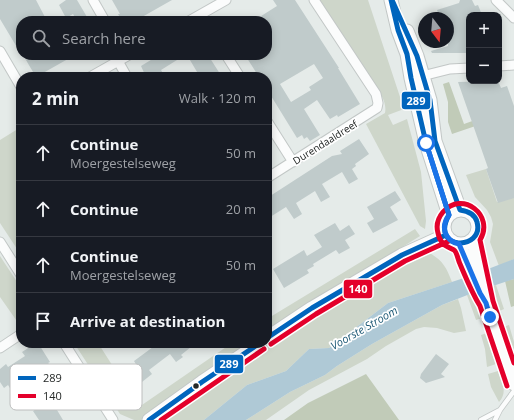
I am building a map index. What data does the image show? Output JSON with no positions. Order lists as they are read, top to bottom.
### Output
{
  "streets": {
    "street": ["Durendaaldreef"]
  },
  "water": ["Voorste Stroom"],
  "lines": ["transit line 289", "transit line 140"],
  "legend": ["289", "140"],
  "north": "bottom",
  "page": {
    "map_buttons": ["+", "−"],
    "search": "Search here",
    "heading": ["2 min", "Walk · 120 m"],
    "list": [
      ["Continue", "Moergestelseweg", "50 m"],
      ["Continue", "20 m"],
      ["Continue", "Moergestelseweg", "50 m"],
      "Arrive at destination"
    ]
  }
}
